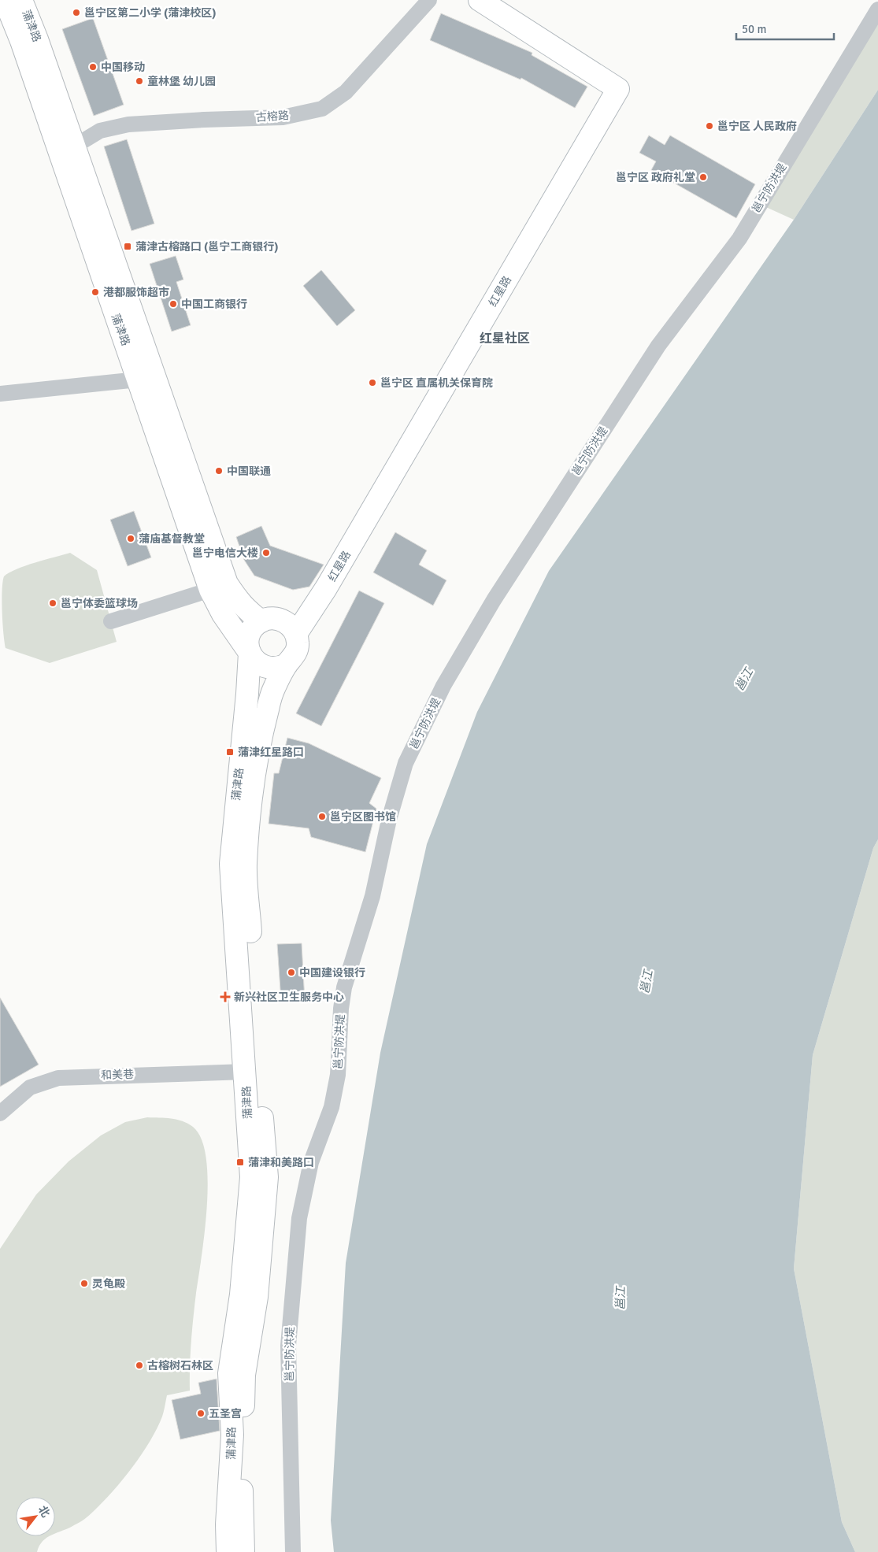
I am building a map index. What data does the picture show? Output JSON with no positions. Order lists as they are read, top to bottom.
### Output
{
  "streets": {
    "main road": ["蒲津路", "红星路"],
    "street": ["古榕路", "邕宁防洪堤", "和美巷"]
  },
  "crossings": [
    ["蒲津路", "古榕路"],
    ["蒲津路", "红星路"],
    ["蒲津路", "和美巷"]
  ],
  "districts": ["红星社区"],
  "water": ["邕江"],
  "places": {
    "other": [
      "邕宁区第二小学 (蒲津校区)",
      "中国移动",
      "童林堡 幼儿园",
      "邕宁区 人民政府",
      "邕宁区 政府礼堂",
      "港都服饰超市",
      "中国工商银行",
      "邕宁区 直属机关保育院",
      "中国联通",
      "蒲庙基督教堂",
      "邕宁电信大楼",
      "邕宁体委篮球场",
      "邕宁区图书馆",
      "中国建设银行",
      "灵龟殿",
      "古榕树石林区",
      "五圣宫"
    ],
    "transit": ["蒲津古榕路口 (邕宁工商银行)", "蒲津红星路口", "蒲津和美路口"],
    "health": ["新兴社区卫生服务中心"]
  },
  "scale_bar": "50 m",
  "north": "top right"
}
